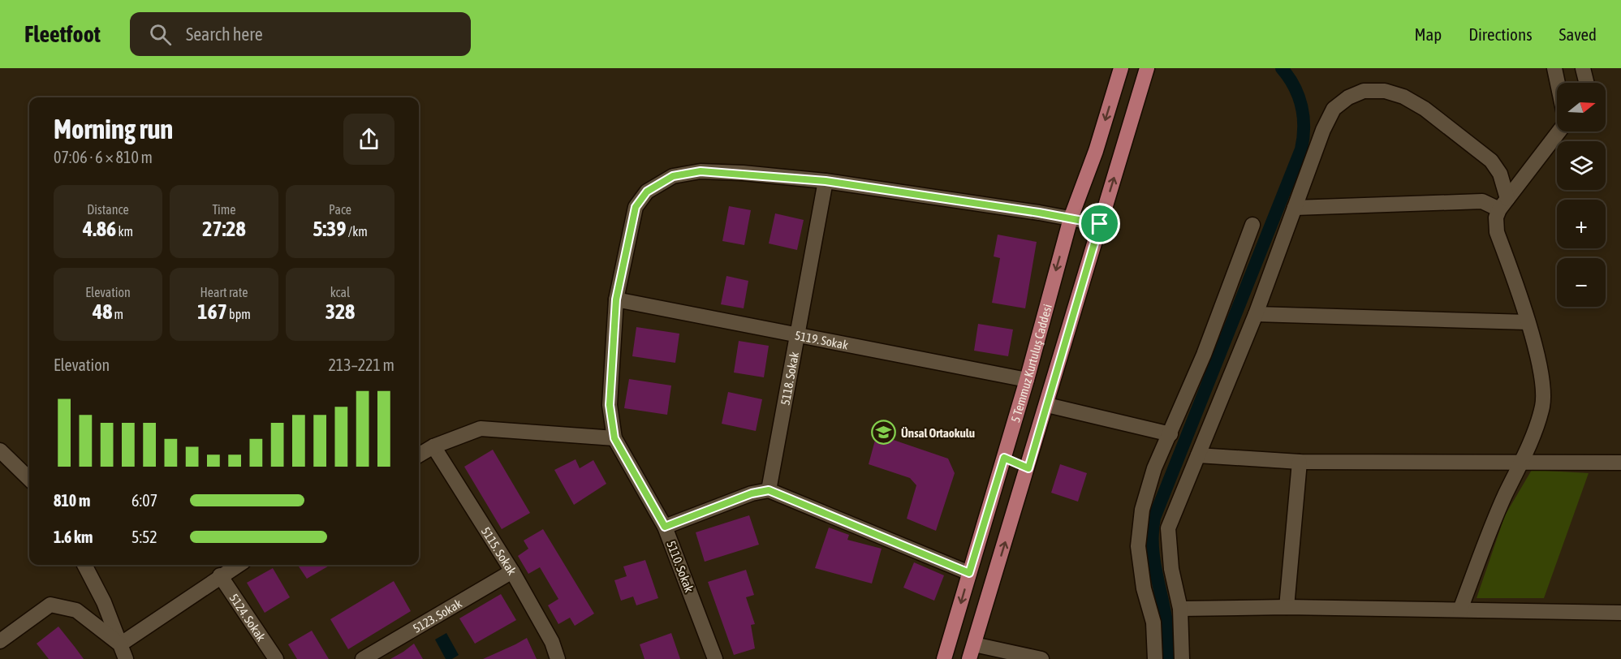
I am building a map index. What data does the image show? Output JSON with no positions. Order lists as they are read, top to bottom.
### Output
{
  "streets": {
    "main road": ["5 Temmuz Kurtuluş Caddesi"],
    "street": [
      "5119. Sokak",
      "5118. Sokak",
      "5115. Sokak",
      "5110. Sokak",
      "5123. Sokak",
      "5124. Sokak"
    ]
  },
  "crossings": [
    ["5119. Sokak", "5 Temmuz Kurtuluş Caddesi"],
    ["5119. Sokak", "5118. Sokak"],
    ["5119. Sokak", "5110. Sokak"],
    ["5 Temmuz Kurtuluş Caddesi", "5110. Sokak"],
    ["5118. Sokak", "5110. Sokak"],
    ["5115. Sokak", "5123. Sokak"]
  ],
  "places": {
    "school or university": ["Ünsal Ortaokulu"]
  },
  "north": "right",
  "page": {
    "header": "Fleetfoot",
    "search": "Search here",
    "nav": ["Map", "Directions", "Saved"],
    "map_buttons": ["+", "−"],
    "heading": ["Morning run", "07:06 · 6 × 810 m"],
    "stats": [
      ["Distance", "4.86 km"],
      ["Time", "27:28"],
      ["Pace", "5:39 /km"],
      ["Elevation", "48 m"],
      ["Heart rate", "167 bpm"],
      ["kcal", "328"]
    ],
    "chart": ["Elevation", "213–221 m"],
    "list": [
      {
        "name": "810 m",
        "note": "6:07"
      },
      {
        "name": "1.6 km",
        "note": "5:52"
      }
    ]
  }
}
